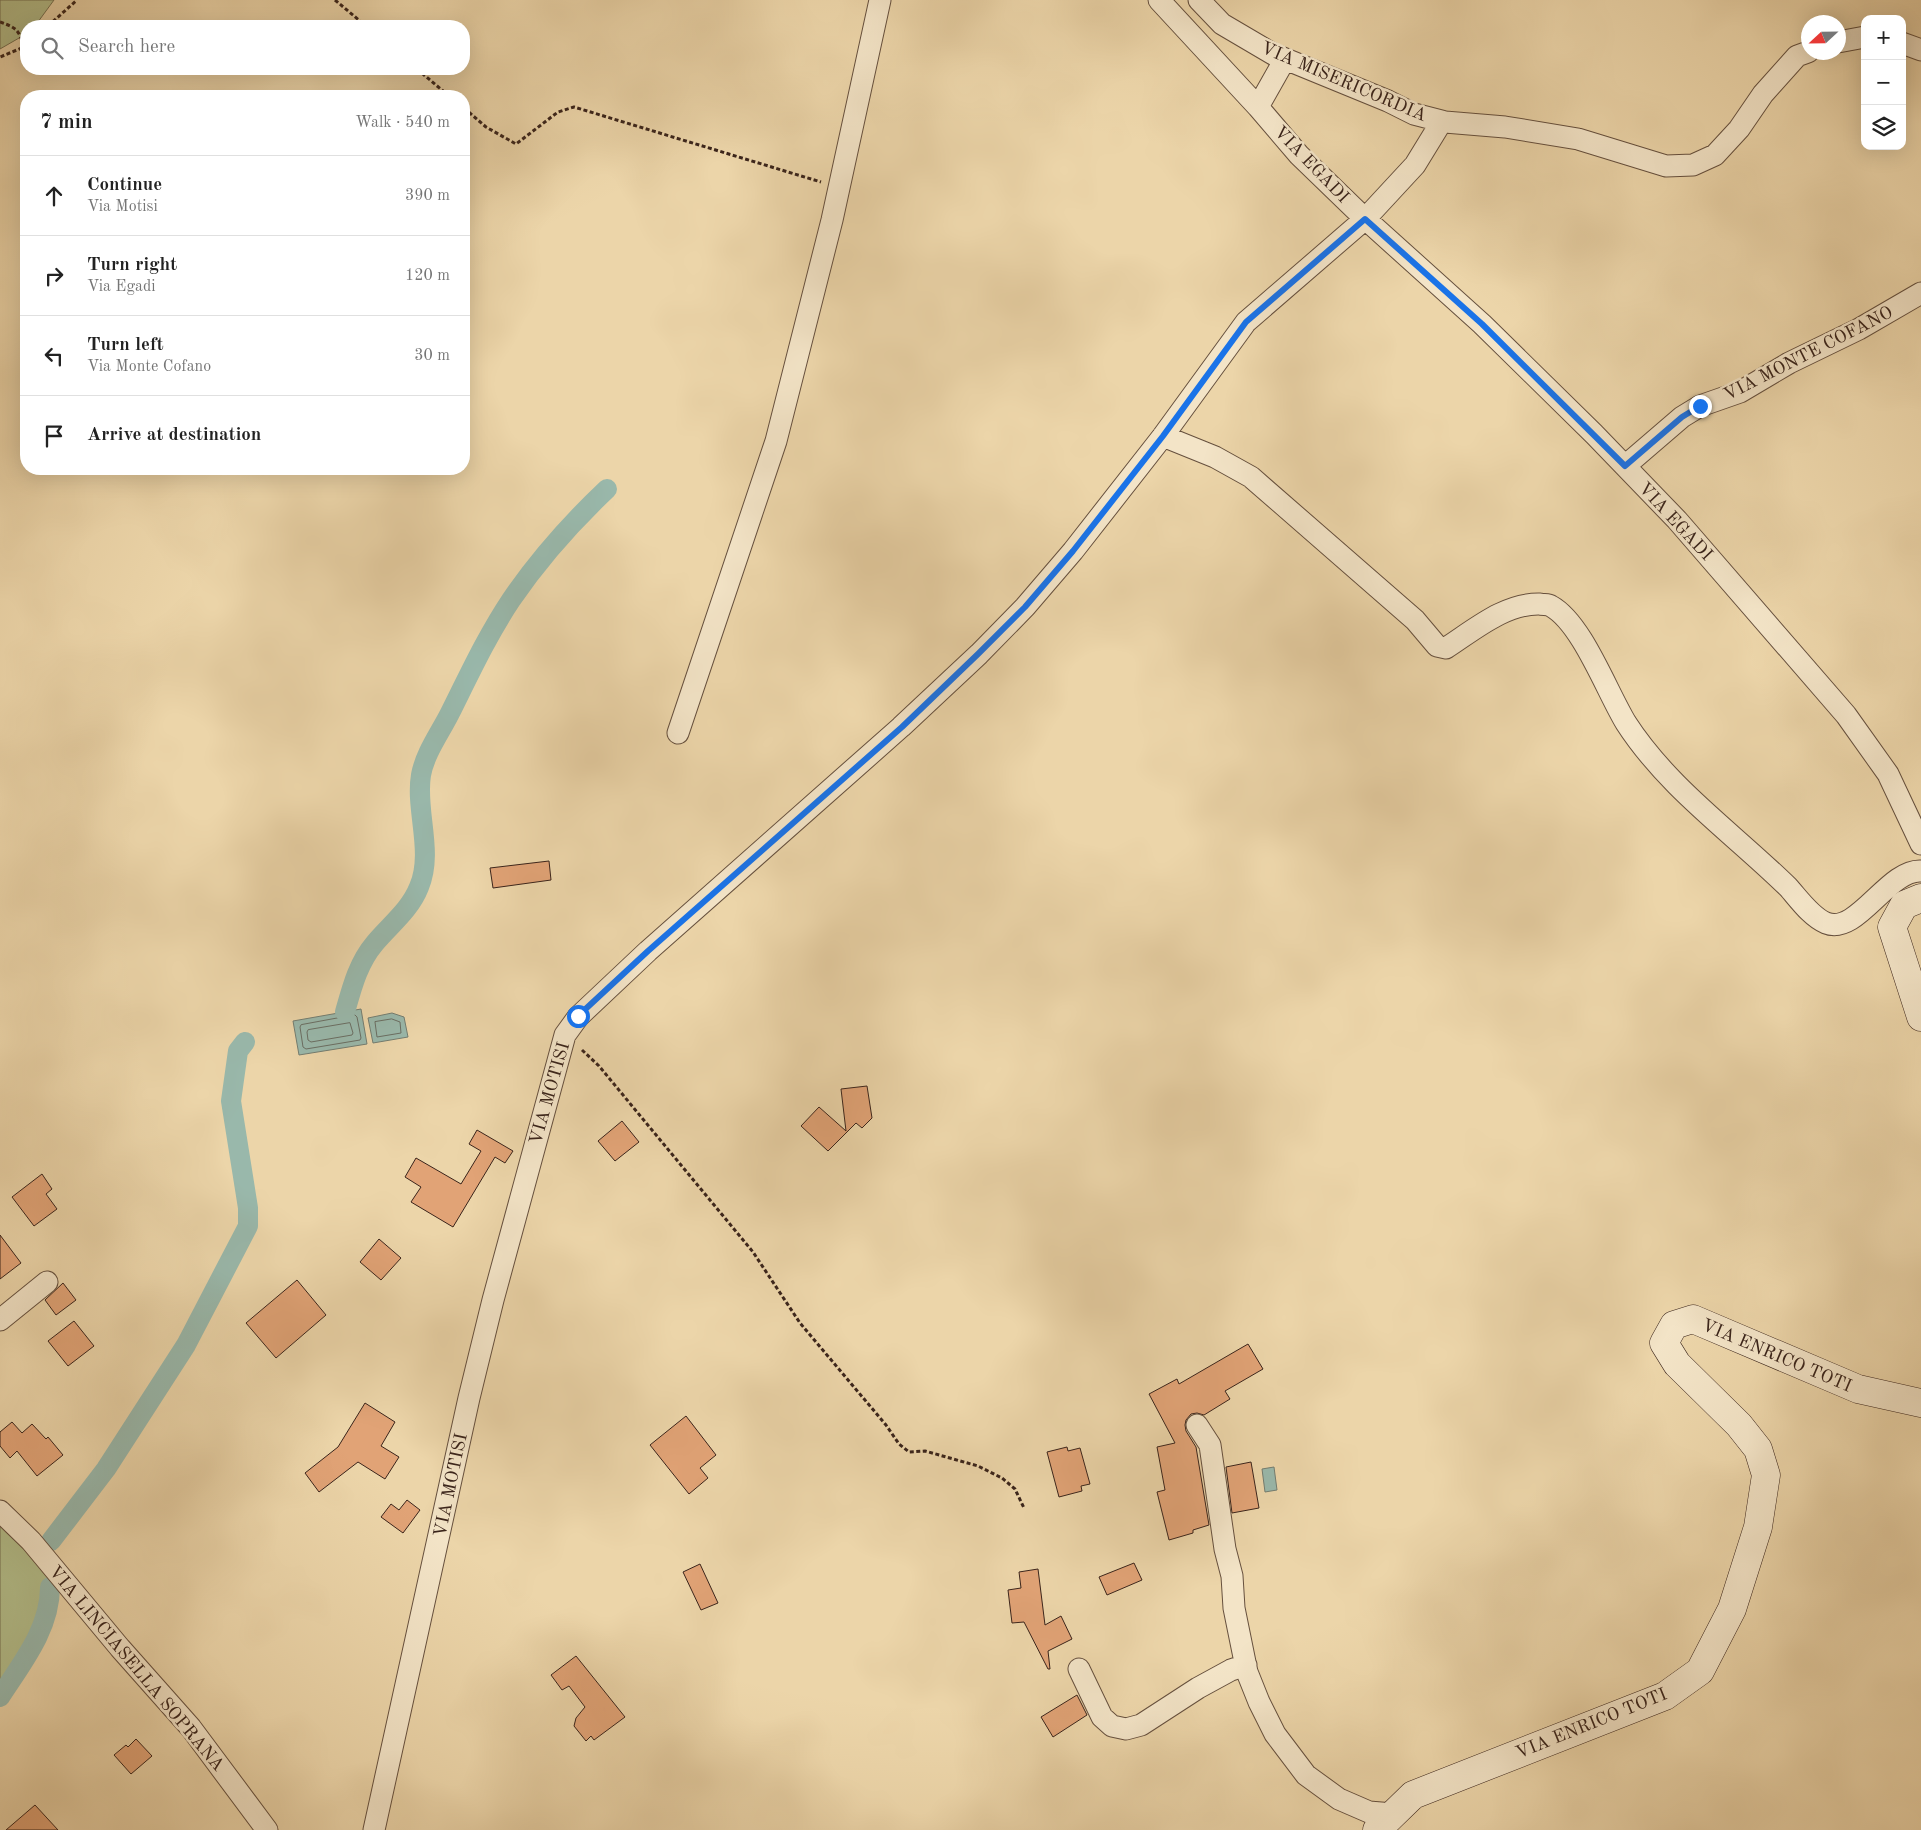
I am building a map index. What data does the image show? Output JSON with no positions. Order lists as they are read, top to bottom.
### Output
{
  "streets": {
    "main road": ["VIA ENRICO TOTI"],
    "street": [
      "VIA MISERICORDIA",
      "VIA EGADI",
      "VIA MONTE COFANO",
      "VIA MOTISI",
      "VIA LINCIASELLA SOPRANA"
    ]
  },
  "crossings": [
    ["VIA MISERICORDIA", "VIA MOTISI"],
    ["VIA EGADI", "VIA MONTE COFANO"],
    ["VIA EGADI", "VIA MOTISI"]
  ],
  "north": "left",
  "page": {
    "map_buttons": ["+", "−"],
    "search": "Search here",
    "heading": ["7 min", "Walk · 540 m"],
    "list": [
      ["Continue", "Via Motisi", "390 m"],
      ["Turn right", "Via Egadi", "120 m"],
      ["Turn left", "Via Monte Cofano", "30 m"],
      "Arrive at destination"
    ]
  }
}
